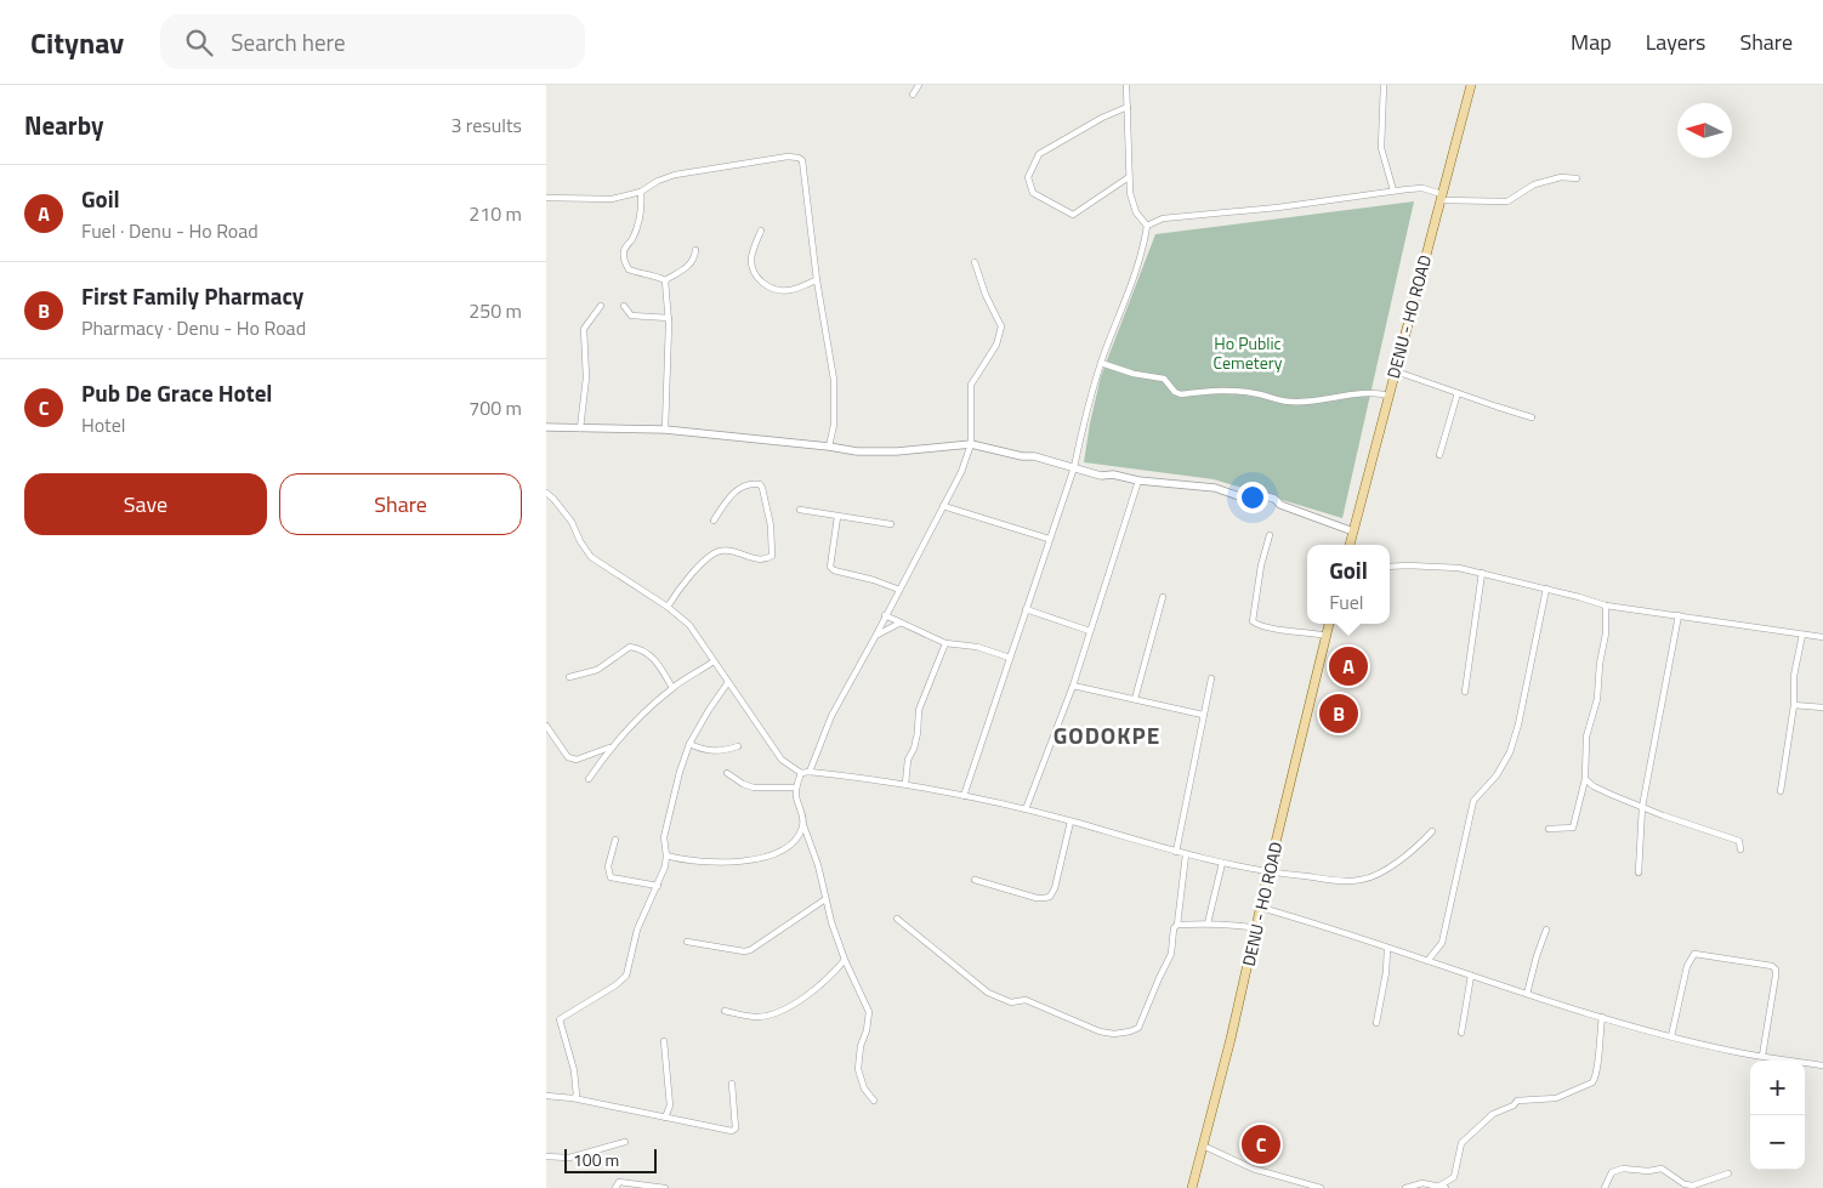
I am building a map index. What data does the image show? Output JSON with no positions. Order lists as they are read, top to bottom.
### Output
{
  "streets": {
    "main road": ["DENU - HO ROAD"]
  },
  "districts": ["GODOKPE"],
  "parks": ["Ho Public Cemetery"],
  "scale_bar": "100 m",
  "north": "left",
  "page": {
    "header": "Citynav",
    "search": "Search here",
    "nav": ["Map", "Layers", "Share"],
    "heading": ["Nearby", "3 results"],
    "list": [
      {
        "mark": "A",
        "name": "Goil",
        "note": "Fuel · Denu - Ho Road",
        "value": "210 m"
      },
      {
        "mark": "B",
        "name": "First Family Pharmacy",
        "note": "Pharmacy · Denu - Ho Road",
        "value": "250 m"
      },
      {
        "mark": "C",
        "name": "Pub De Grace Hotel",
        "note": "Hotel",
        "value": "700 m"
      }
    ],
    "buttons": ["Save", "Share"],
    "popup": ["Goil", "Fuel"],
    "pins": ["A", "B", "C"],
    "map_buttons": ["+", "−"],
    "scale": "100 m"
  }
}
